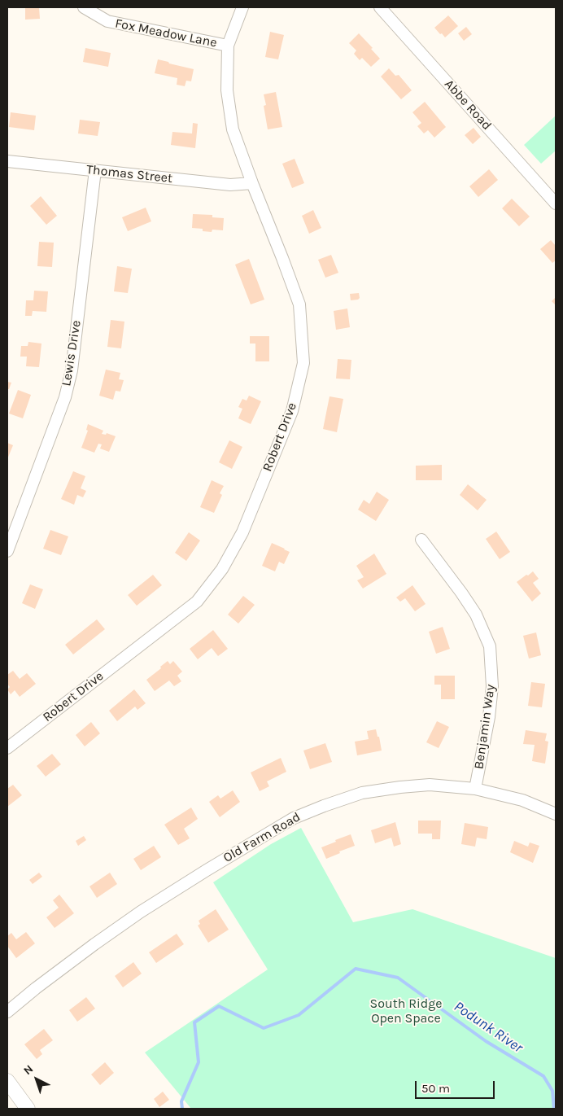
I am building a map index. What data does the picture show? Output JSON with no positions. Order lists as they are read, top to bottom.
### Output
{
  "streets": {
    "street": [
      "Fox Meadow Lane",
      "Abbe Road",
      "Thomas Street",
      "Lewis Drive",
      "Robert Drive",
      "Benjamin Way",
      "Old Farm Road"
    ]
  },
  "crossings": [
    ["Fox Meadow Lane", "Robert Drive"],
    ["Thomas Street", "Lewis Drive"],
    ["Thomas Street", "Robert Drive"],
    ["Benjamin Way", "Old Farm Road"]
  ],
  "water": ["Podunk River"],
  "parks": ["South Ridge Open Space"],
  "scale_bar": "50 m",
  "north": "top left"
}
